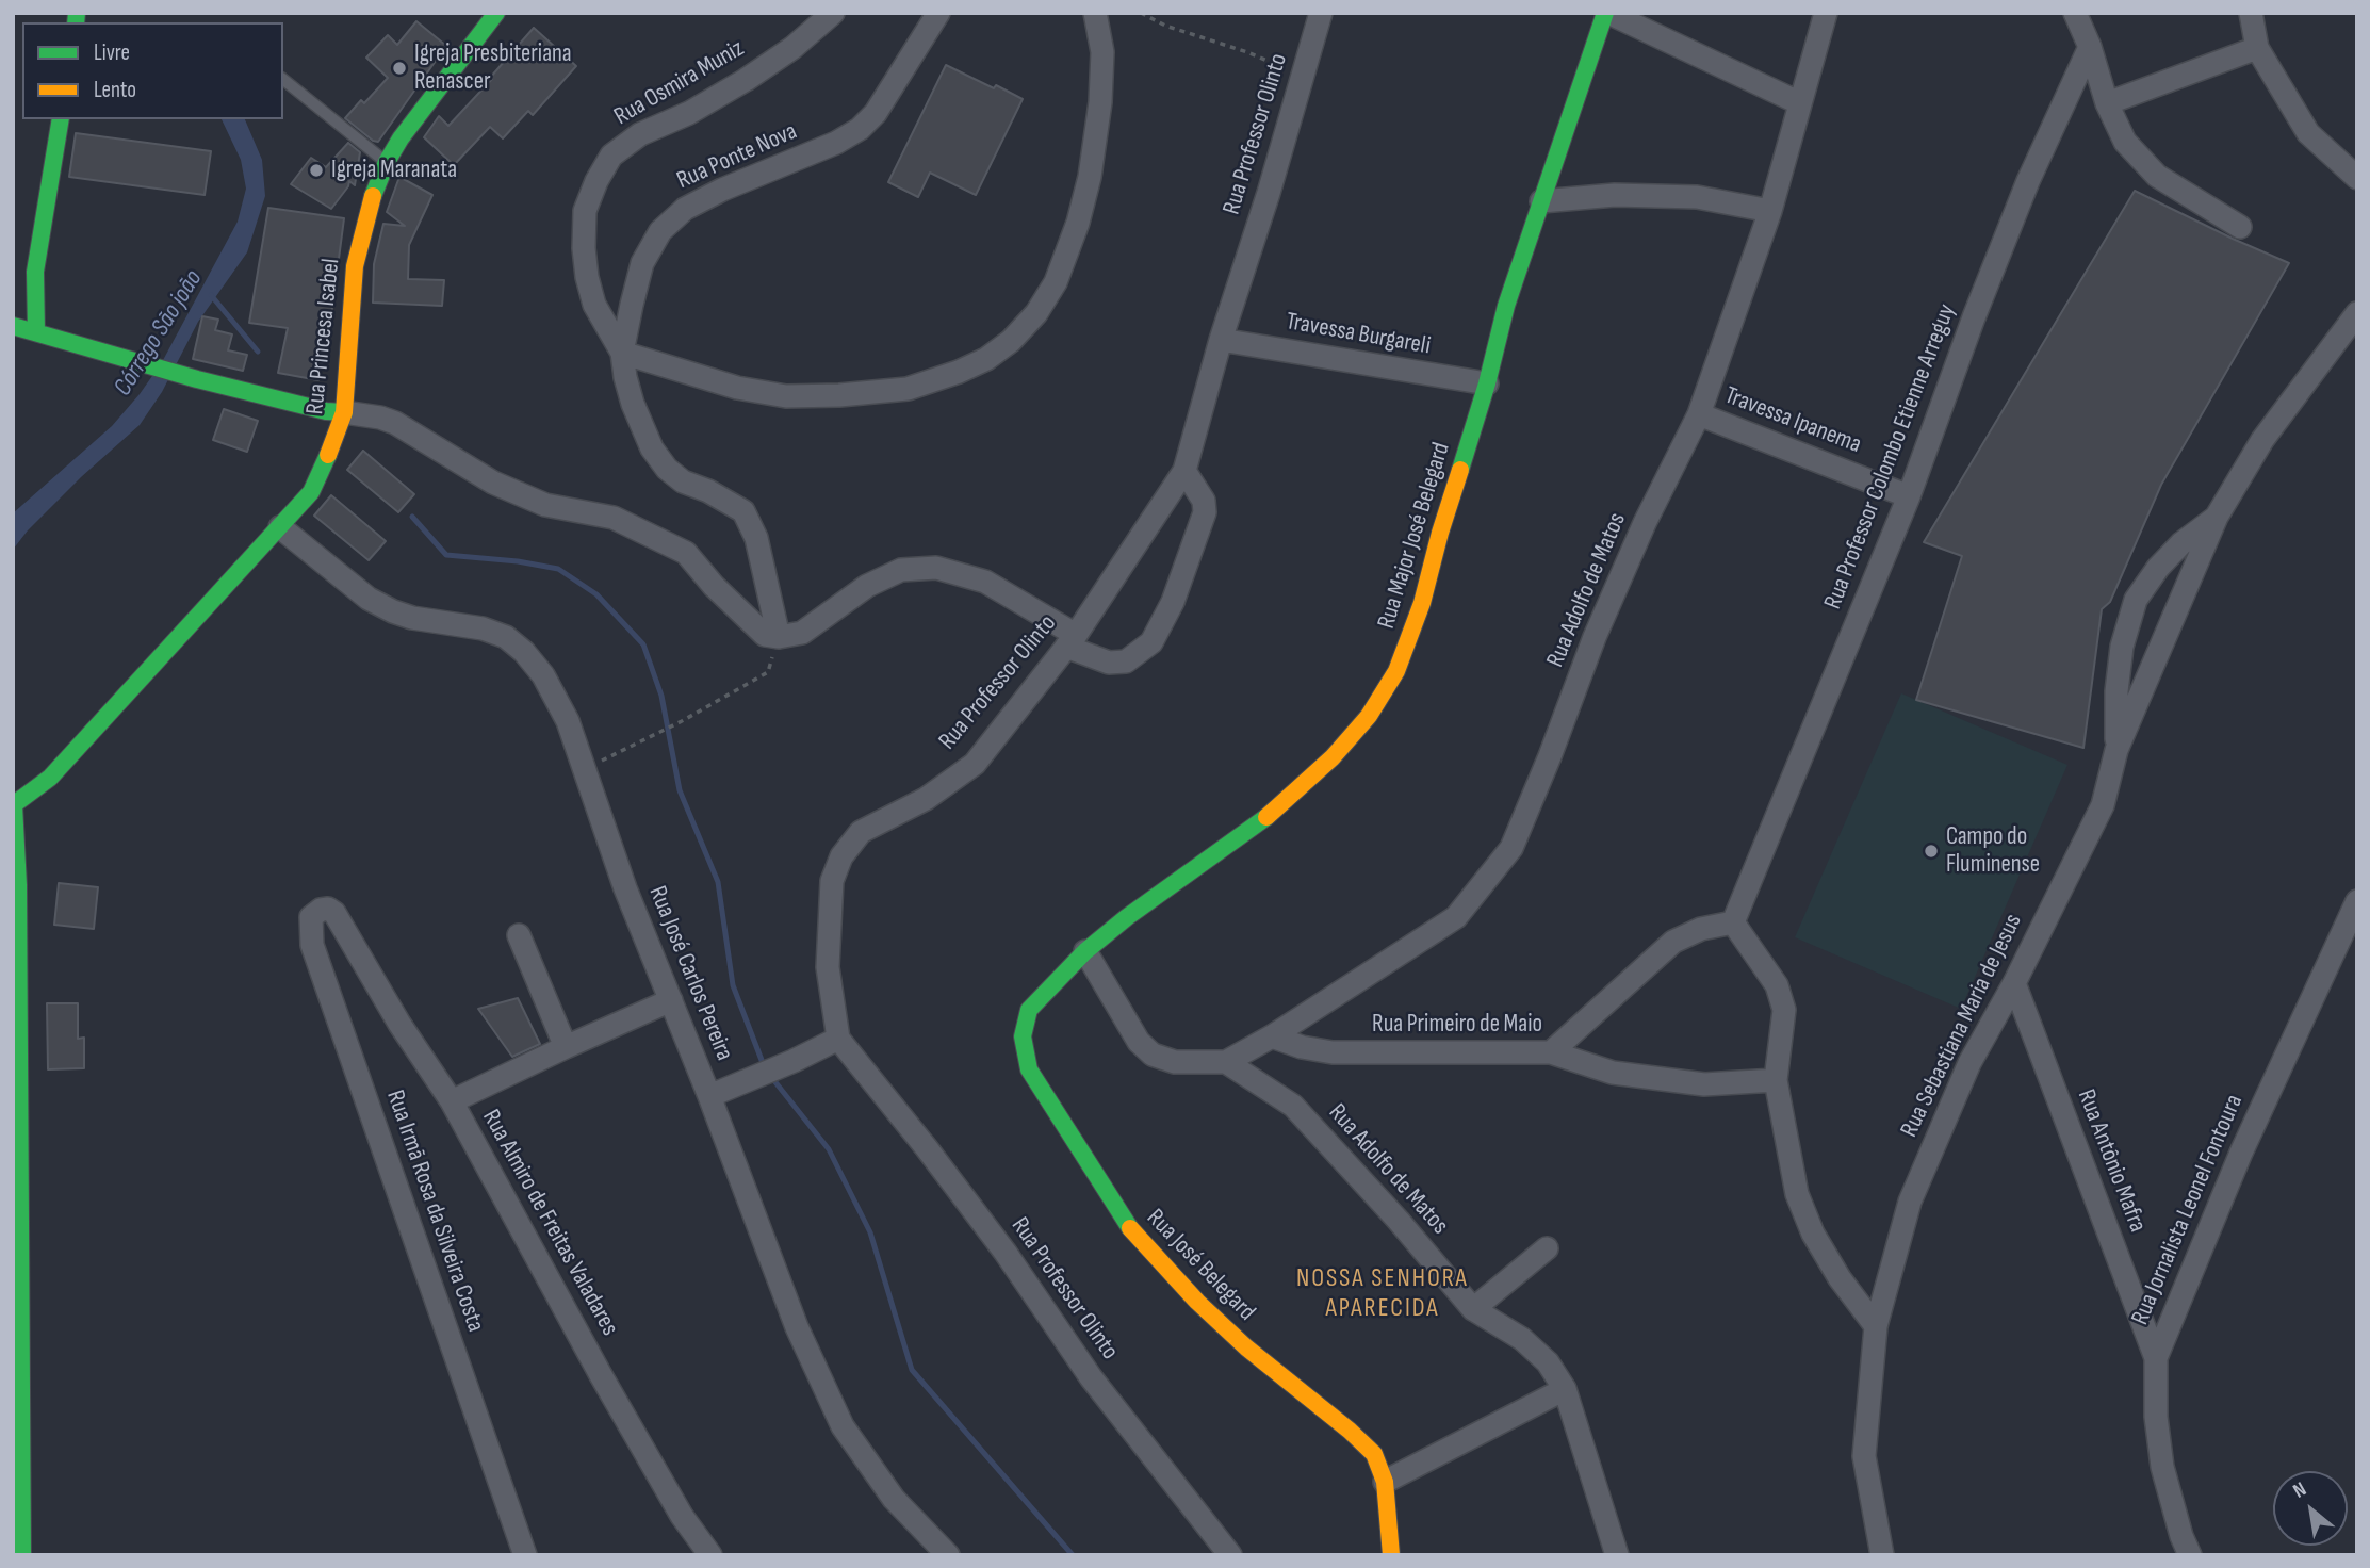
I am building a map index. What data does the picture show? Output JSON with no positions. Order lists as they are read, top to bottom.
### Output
{
  "streets": {
    "street": [
      "Rua Osmira Muniz",
      "Rua Professor Olinto",
      "Rua Ponte Nova",
      "Travessa Burgareli",
      "Rua Princesa Isabel",
      "Travessa Ipanema",
      "Rua Professor Colombo Etienne Arreguy",
      "Rua Major José Belegard",
      "Rua Adolfo de Matos",
      "Rua José Carlos Pereira",
      "Rua Primeiro de Maio",
      "Rua Sebastiana Maria de Jesus",
      "Rua Antônio Mafra",
      "Rua Jornalista Leonel Fontoura",
      "Rua Irmã Rosa da Silveira Costa",
      "Rua Almiro de Freitas Valadares",
      "Rua José Belegard"
    ]
  },
  "crossings": [
    ["Rua Osmira Muniz", "Rua Ponte Nova"],
    ["Rua Professor Olinto", "Travessa Burgareli"],
    ["Travessa Burgareli", "Rua Major José Belegard"],
    ["Rua Princesa Isabel", "Rua José Carlos Pereira"],
    ["Travessa Ipanema", "Rua Professor Colombo Etienne Arreguy"],
    ["Travessa Ipanema", "Rua Adolfo de Matos"],
    ["Rua Major José Belegard", "Rua Adolfo de Matos"],
    ["Rua Major José Belegard", "Rua José Belegard"],
    ["Rua Adolfo de Matos", "Rua Primeiro de Maio"],
    ["Rua Adolfo de Matos", "Rua José Belegard"],
    ["Rua Sebastiana Maria de Jesus", "Rua Antônio Mafra"],
    ["Rua Antônio Mafra", "Rua Jornalista Leonel Fontoura"],
    ["Rua Irmã Rosa da Silveira Costa", "Rua Almiro de Freitas Valadares"]
  ],
  "districts": ["NOSSA SENHORA APARECIDA"],
  "water": ["Córrego São joão"],
  "places": ["Igreja Presbiteriana Renascer", "Igreja Maranata", "Campo do Fluminense"],
  "legend": ["Livre", "Lento"],
  "north": "top left"
}
